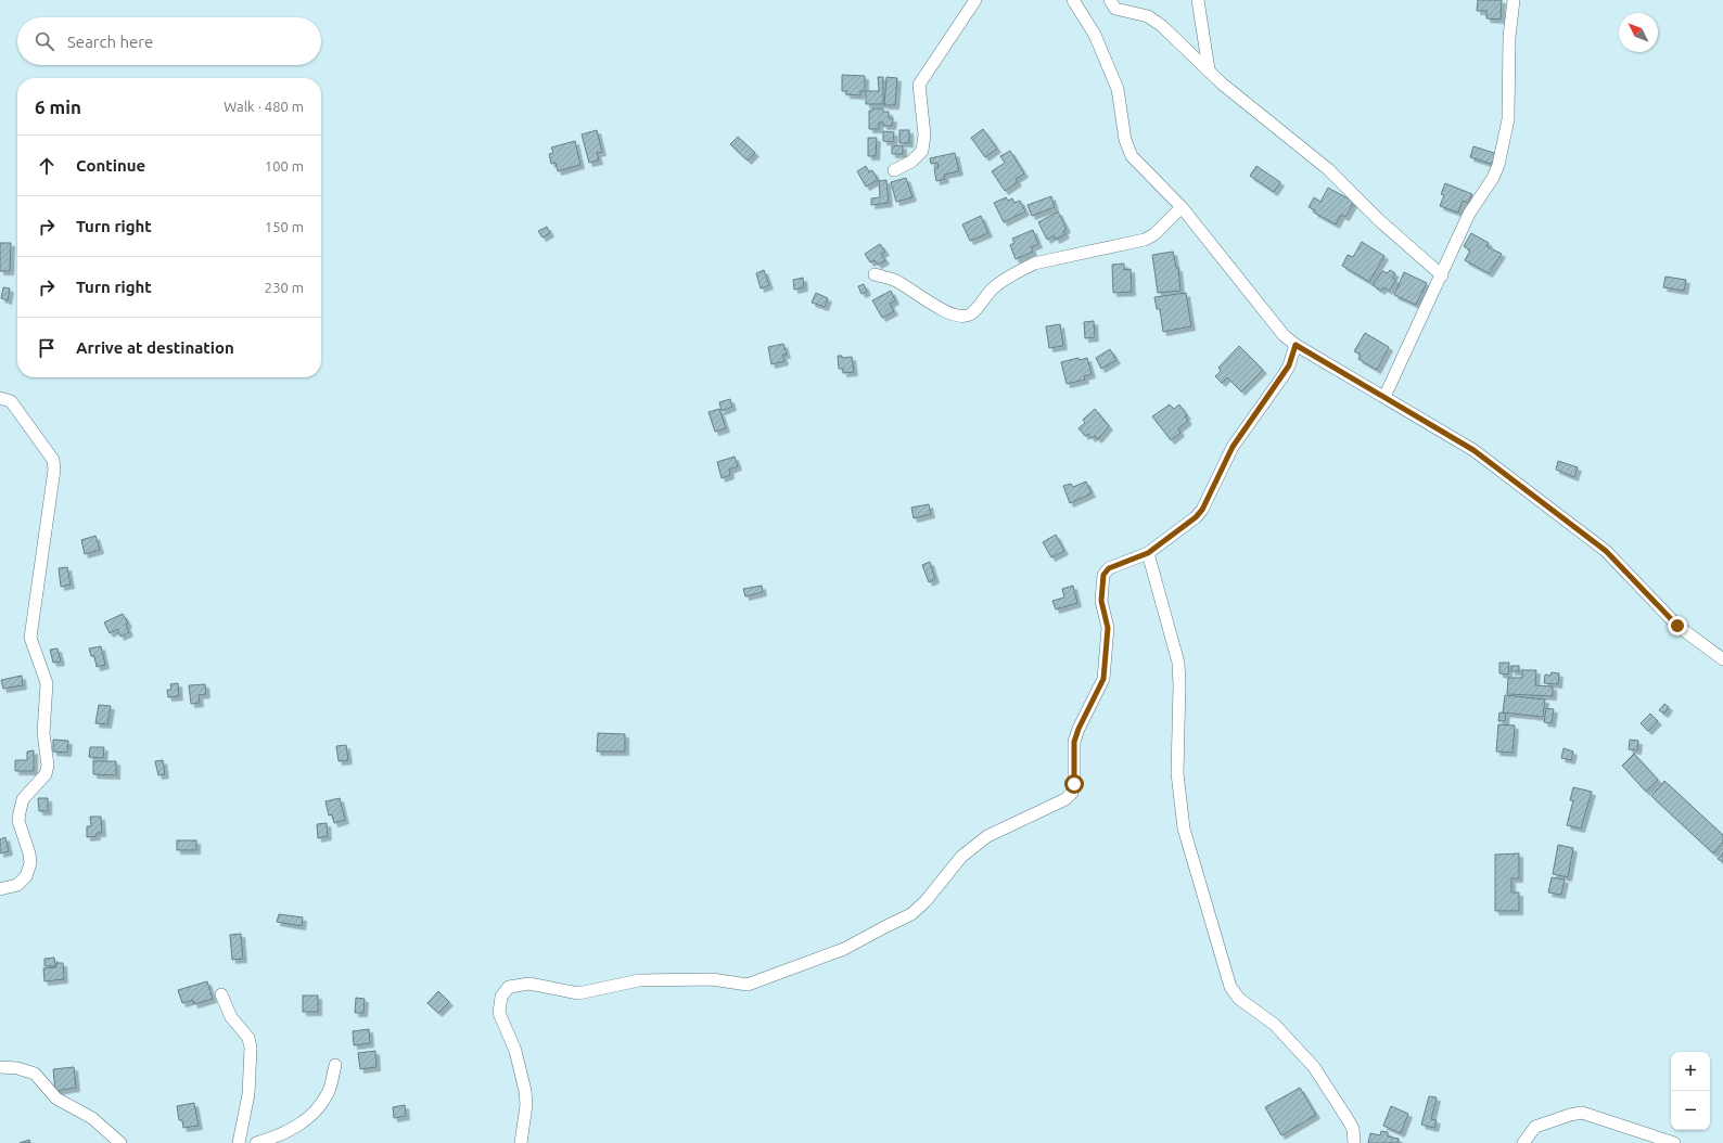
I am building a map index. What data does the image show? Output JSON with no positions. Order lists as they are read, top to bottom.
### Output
{
  "north": "top left",
  "page": {
    "search": "Search here",
    "heading": ["6 min", "Walk · 480 m"],
    "list": [
      ["Continue", "100 m"],
      ["Turn right", "150 m"],
      ["Turn right", "230 m"],
      "Arrive at destination"
    ],
    "map_buttons": ["+", "−"]
  }
}
